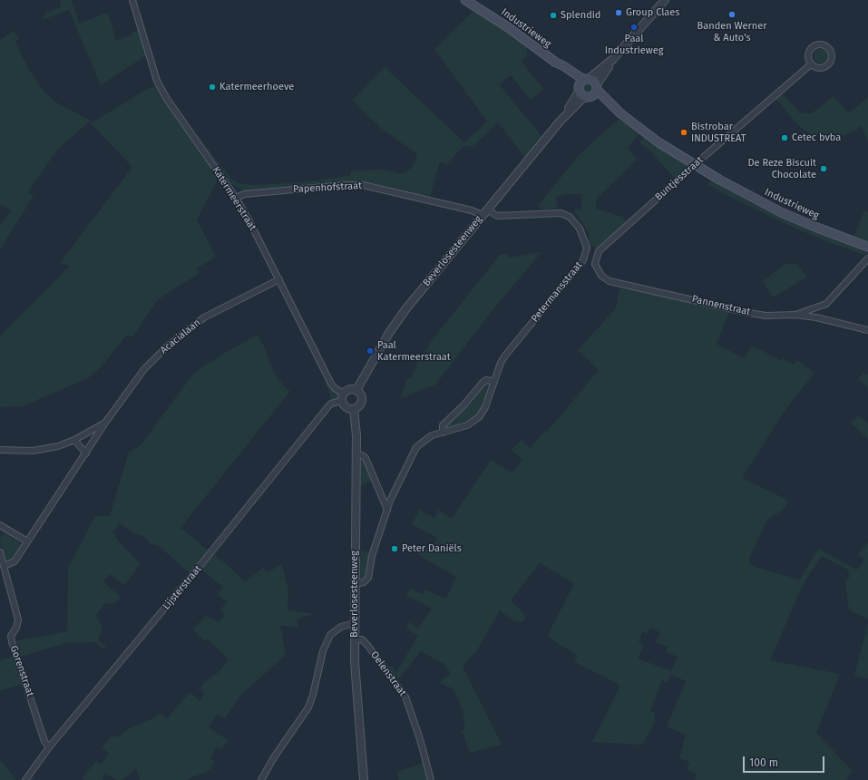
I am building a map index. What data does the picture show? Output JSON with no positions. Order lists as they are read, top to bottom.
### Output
{
  "streets": {
    "main road": ["Industrieweg"],
    "street": [
      "Buntjesstraat",
      "Papenhofstraat",
      "Katermeerstraat",
      "Beverlosesteenweg",
      "Petermansstraat",
      "Pannenstraat",
      "Acacialaan",
      "Lijsterstraat",
      "Gorenstraat",
      "Oelenstraat"
    ]
  },
  "crossings": [
    ["Industrieweg", "Buntjesstraat"],
    ["Industrieweg", "Beverlosesteenweg"],
    ["Papenhofstraat", "Katermeerstraat"],
    ["Papenhofstraat", "Beverlosesteenweg"],
    ["Katermeerstraat", "Beverlosesteenweg"],
    ["Katermeerstraat", "Acacialaan"],
    ["Katermeerstraat", "Lijsterstraat"],
    ["Beverlosesteenweg", "Petermansstraat"],
    ["Beverlosesteenweg", "Lijsterstraat"],
    ["Beverlosesteenweg", "Oelenstraat"],
    ["Acacialaan", "Gorenstraat"],
    ["Lijsterstraat", "Gorenstraat"]
  ],
  "places": [
    "Group Claes",
    "Banden Werner & Auto's",
    "Splendid",
    "Paal Industrieweg",
    "Katermeerhoeve",
    "Bistrobar INDUSTREAT",
    "Cetec bvba",
    "De Reze Biscuit Chocolate",
    "Paal Katermeerstraat",
    "Peter Daniëls"
  ],
  "scale_bar": "100 m"
}
